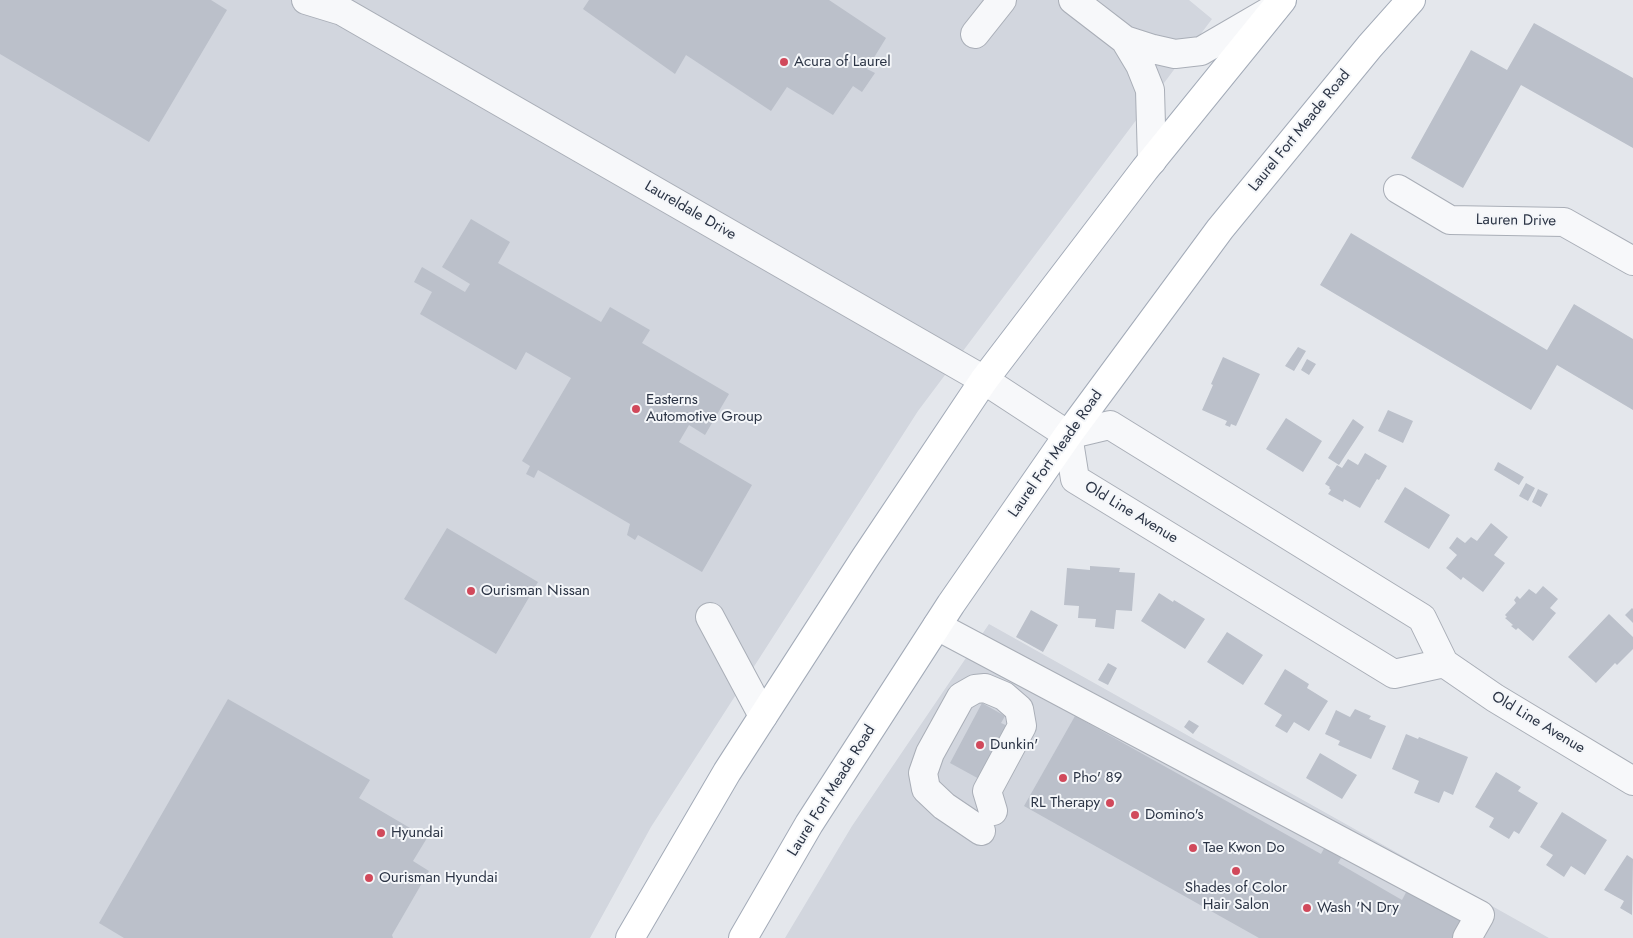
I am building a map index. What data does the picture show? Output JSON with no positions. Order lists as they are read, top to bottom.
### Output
{
  "streets": {
    "main road": ["Laurel Fort Meade Road"],
    "street": ["Laureldale Drive", "Lauren Drive", "Old Line Avenue"]
  },
  "crossings": [
    ["Laurel Fort Meade Road", "Laureldale Drive"],
    ["Laurel Fort Meade Road", "Old Line Avenue"],
    ["Laureldale Drive", "Old Line Avenue"]
  ],
  "places": [
    "Acura of Laurel",
    "Easterns Automotive Group",
    "Ourisman Nissan",
    "Dunkin'",
    "Pho' 89",
    "RL Therapy",
    "Domino's",
    "Hyundai",
    "Tae Kwon Do",
    "Shades of Color Hair Salon",
    "Ourisman Hyundai",
    "Wash 'N Dry"
  ]
}
